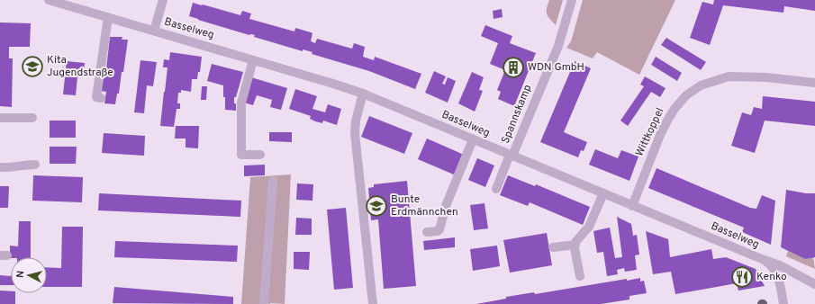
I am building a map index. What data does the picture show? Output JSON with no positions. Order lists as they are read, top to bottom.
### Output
{
  "streets": {
    "street": ["Basselweg", "Spannskamp", "Wittkoppel"]
  },
  "crossings": [
    ["Basselweg", "Spannskamp"],
    ["Basselweg", "Wittkoppel"]
  ],
  "places": {
    "school or university": ["Kita Jugendstraße", "Bunte Erdmännchen"],
    "building": ["WDN GmbH"],
    "restaurant": ["Kenko"]
  },
  "north": "left"
}
